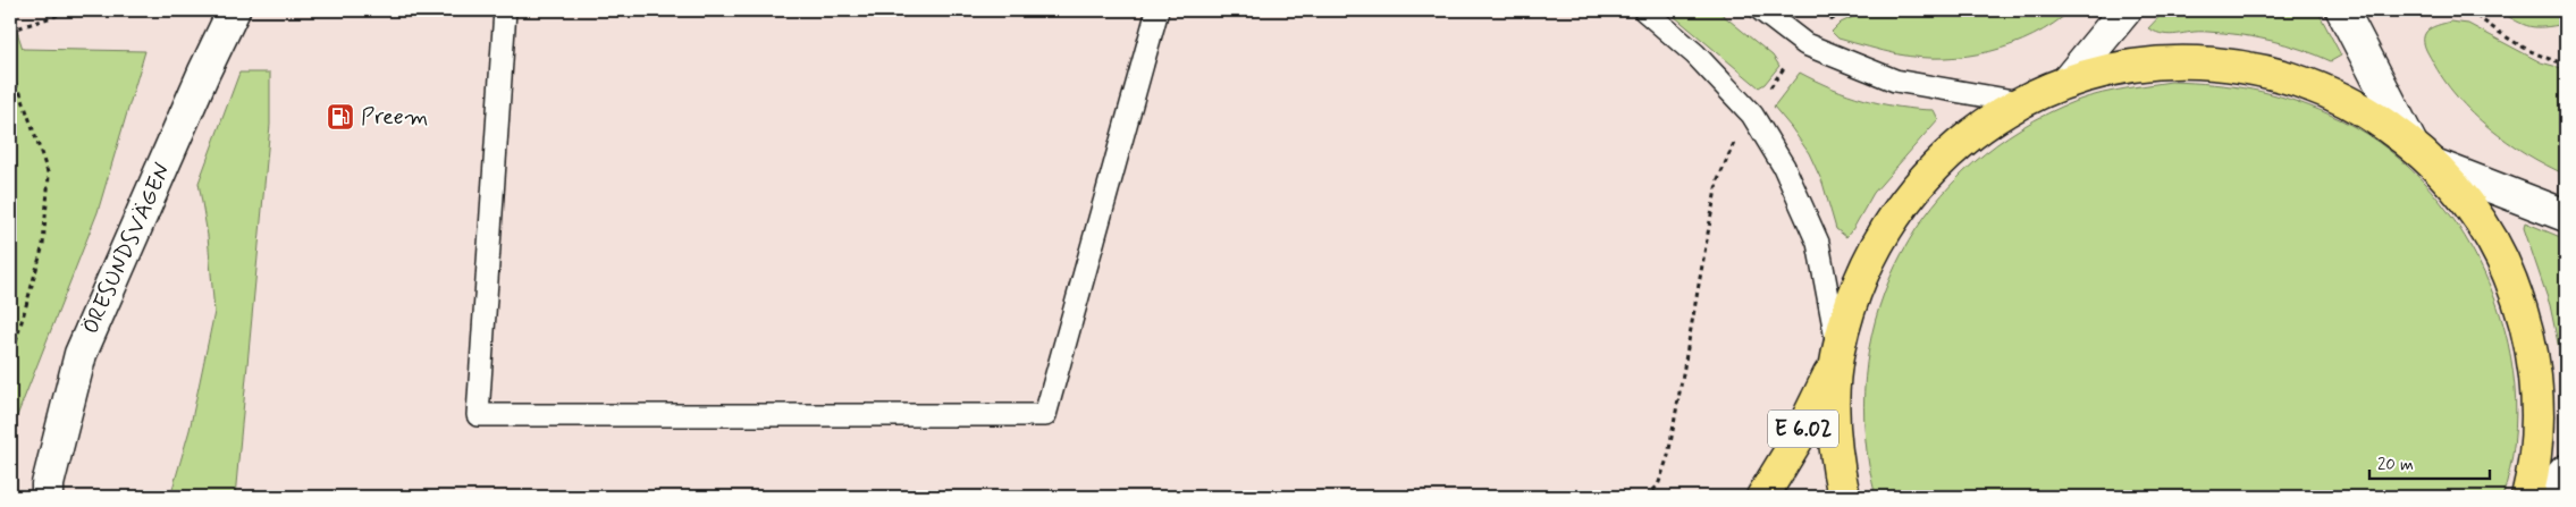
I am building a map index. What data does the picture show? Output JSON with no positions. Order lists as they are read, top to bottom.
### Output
{
  "streets": {
    "main road": ["E 6.02"],
    "street": ["ÖRESUNDSVÄGEN"]
  },
  "places": {
    "fuel station": ["Preem"]
  },
  "scale_bar": "20 m"
}
